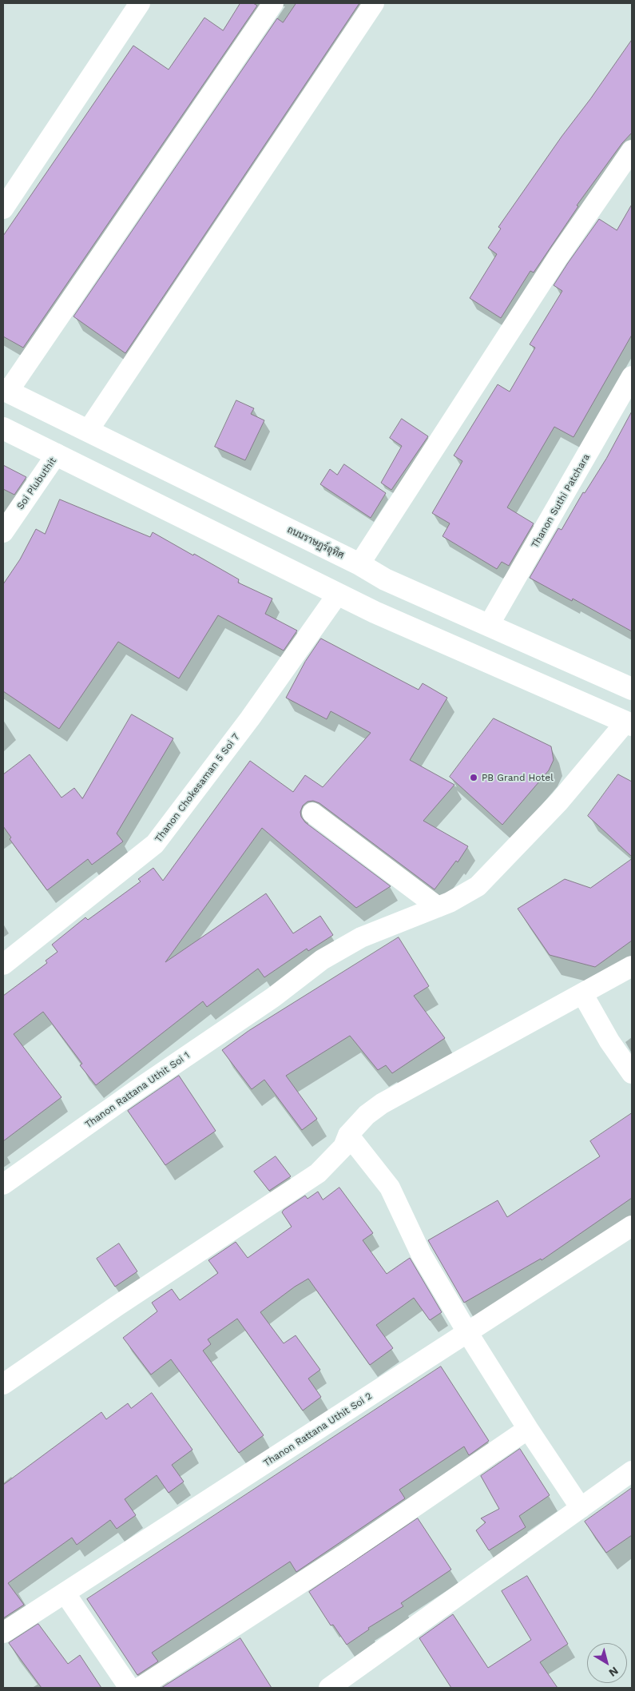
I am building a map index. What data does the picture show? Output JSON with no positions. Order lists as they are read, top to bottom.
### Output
{
  "streets": {
    "street": [
      "Soi Plubuthit",
      "Thanon Suthi Patchara",
      "ถนนราษฏร์อุทิศ",
      "Thanon Chokesaman 5 Soi 7",
      "Thanon Rattana Uthit Soi 1",
      "Thanon Rattana Uthit Soi 2"
    ]
  },
  "crossings": [
    ["Thanon Suthi Patchara", "ถนนราษฏร์อุทิศ"]
  ],
  "places": ["PB Grand Hotel"],
  "north": "bottom right"
}
